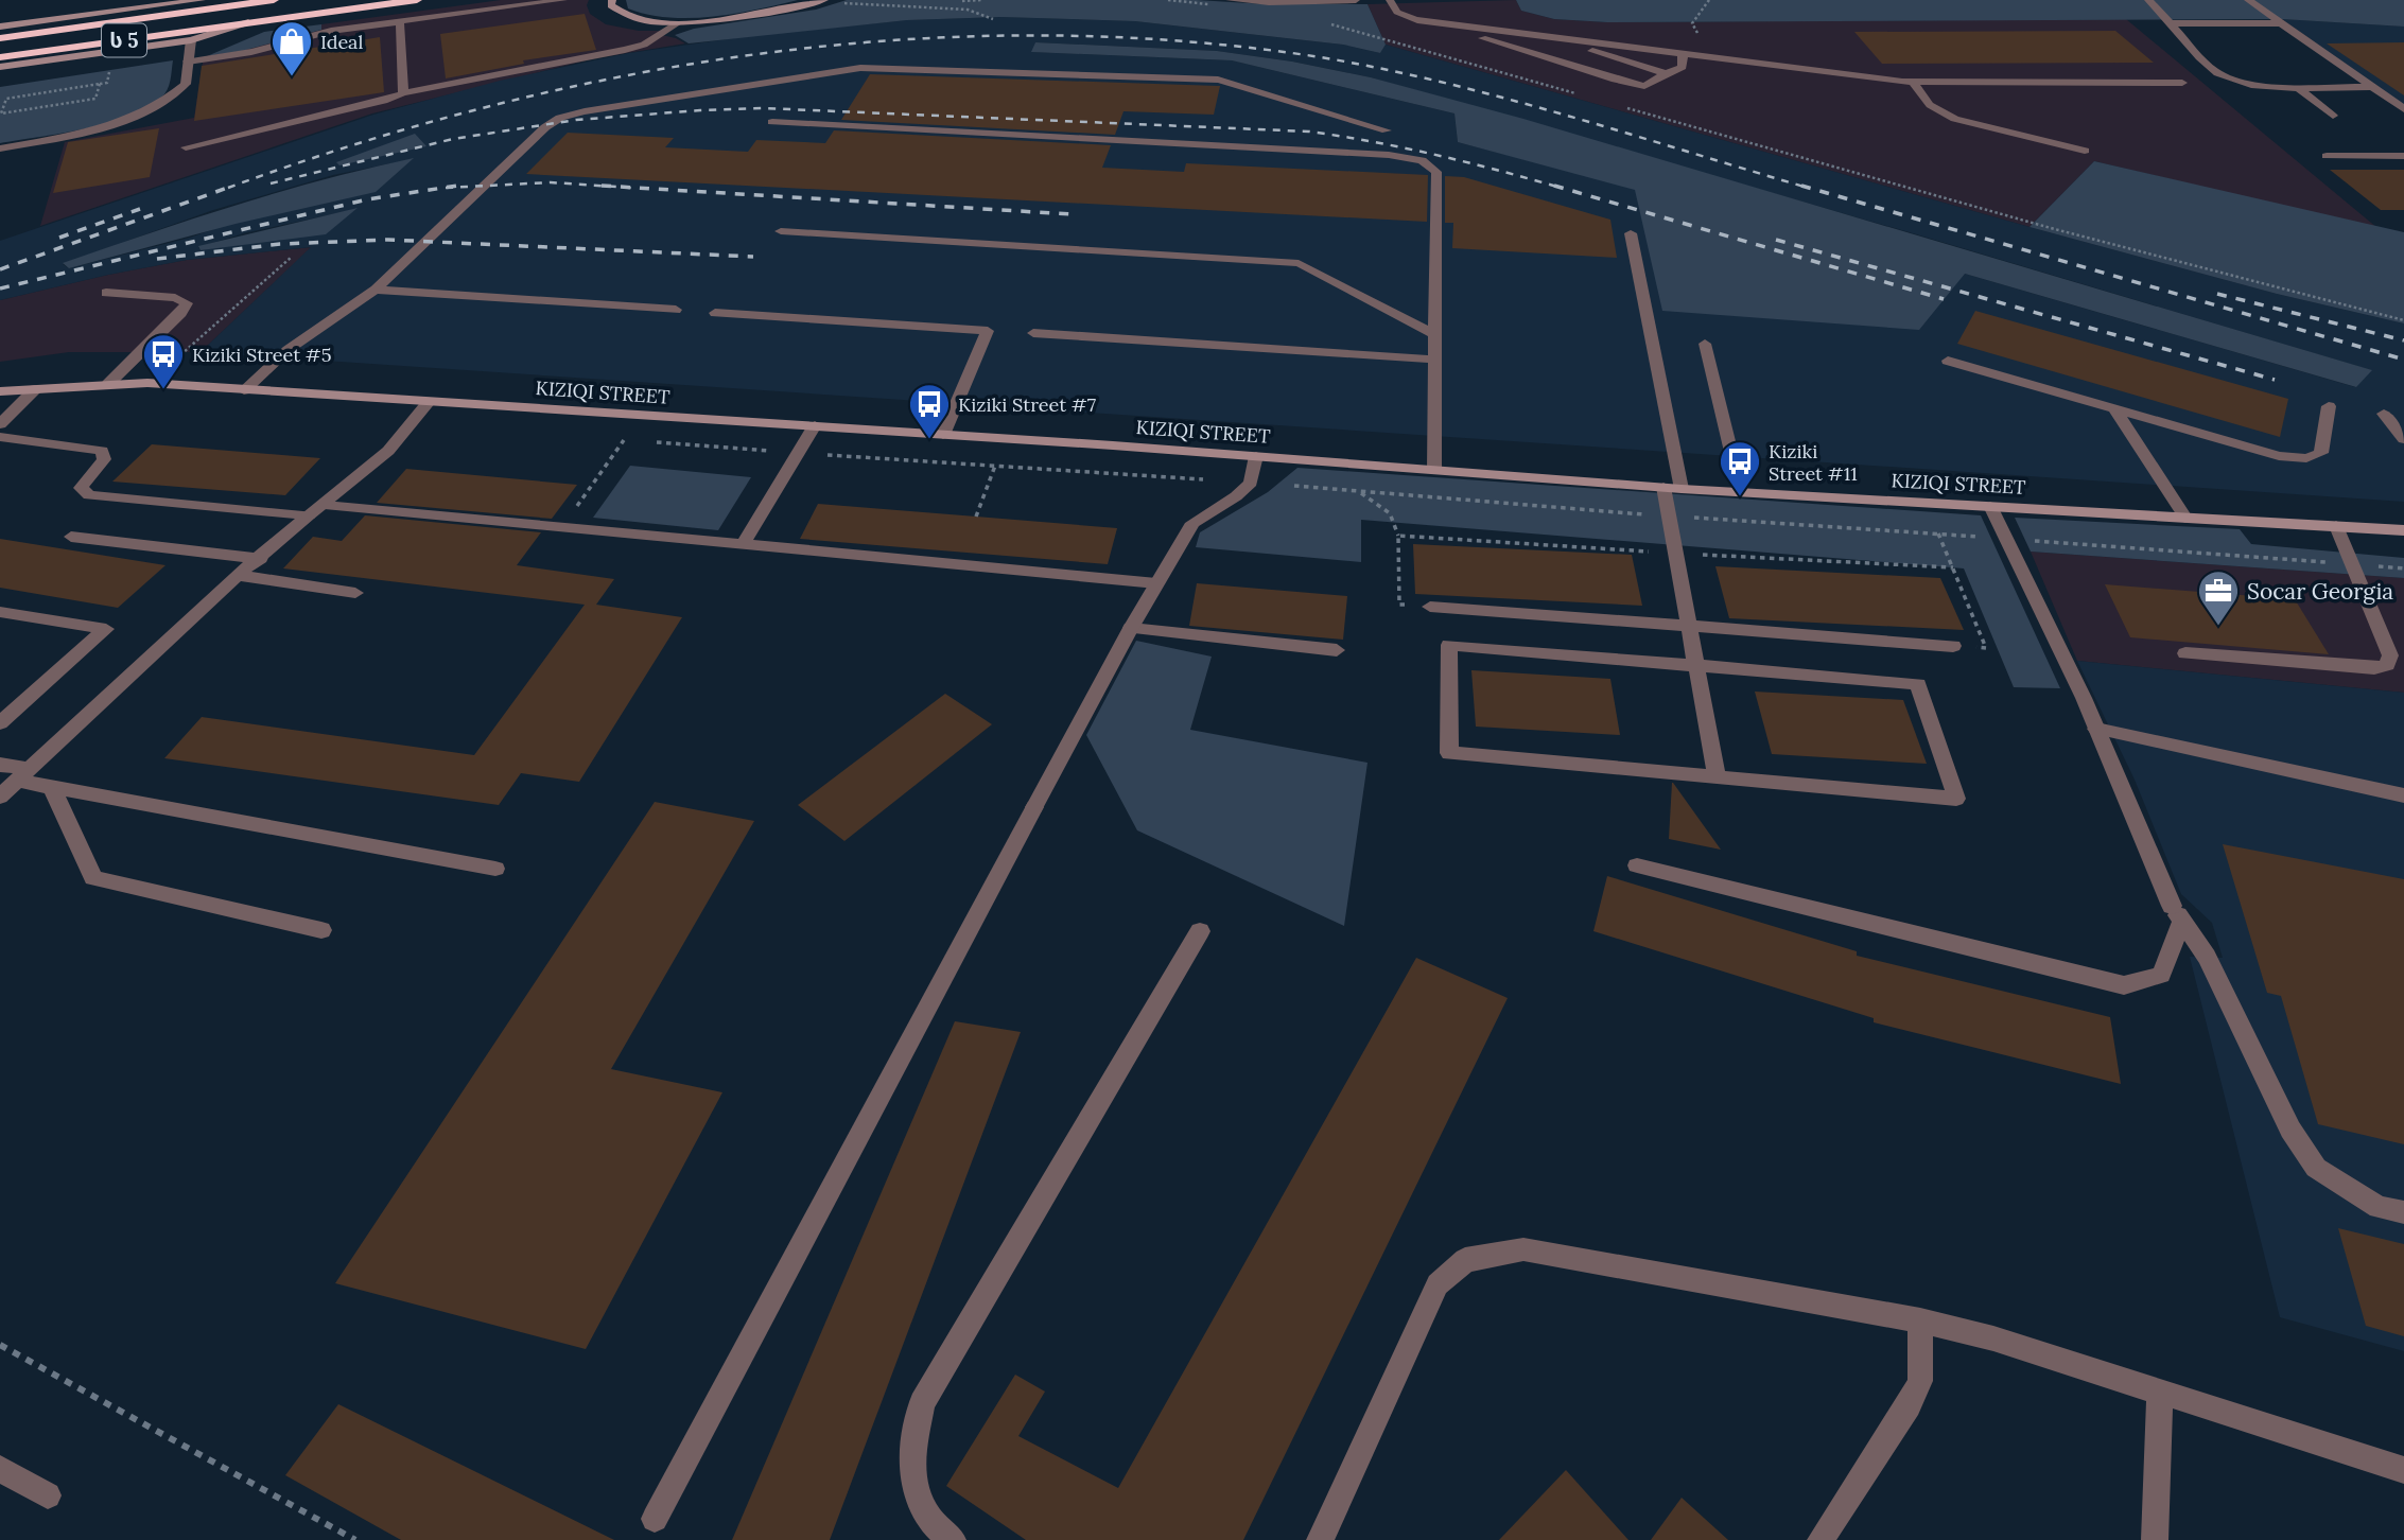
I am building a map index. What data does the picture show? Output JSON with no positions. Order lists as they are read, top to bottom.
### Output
{
  "streets": {
    "highway": ["ს 5"],
    "street": ["KIZIQI STREET"]
  },
  "places": {
    "shop": ["Ideal"],
    "bus stop": ["Kiziki Street #5", "Kiziki Street #7", "Kiziki Street #11"],
    "office": ["Socar Georgia"]
  }
}
